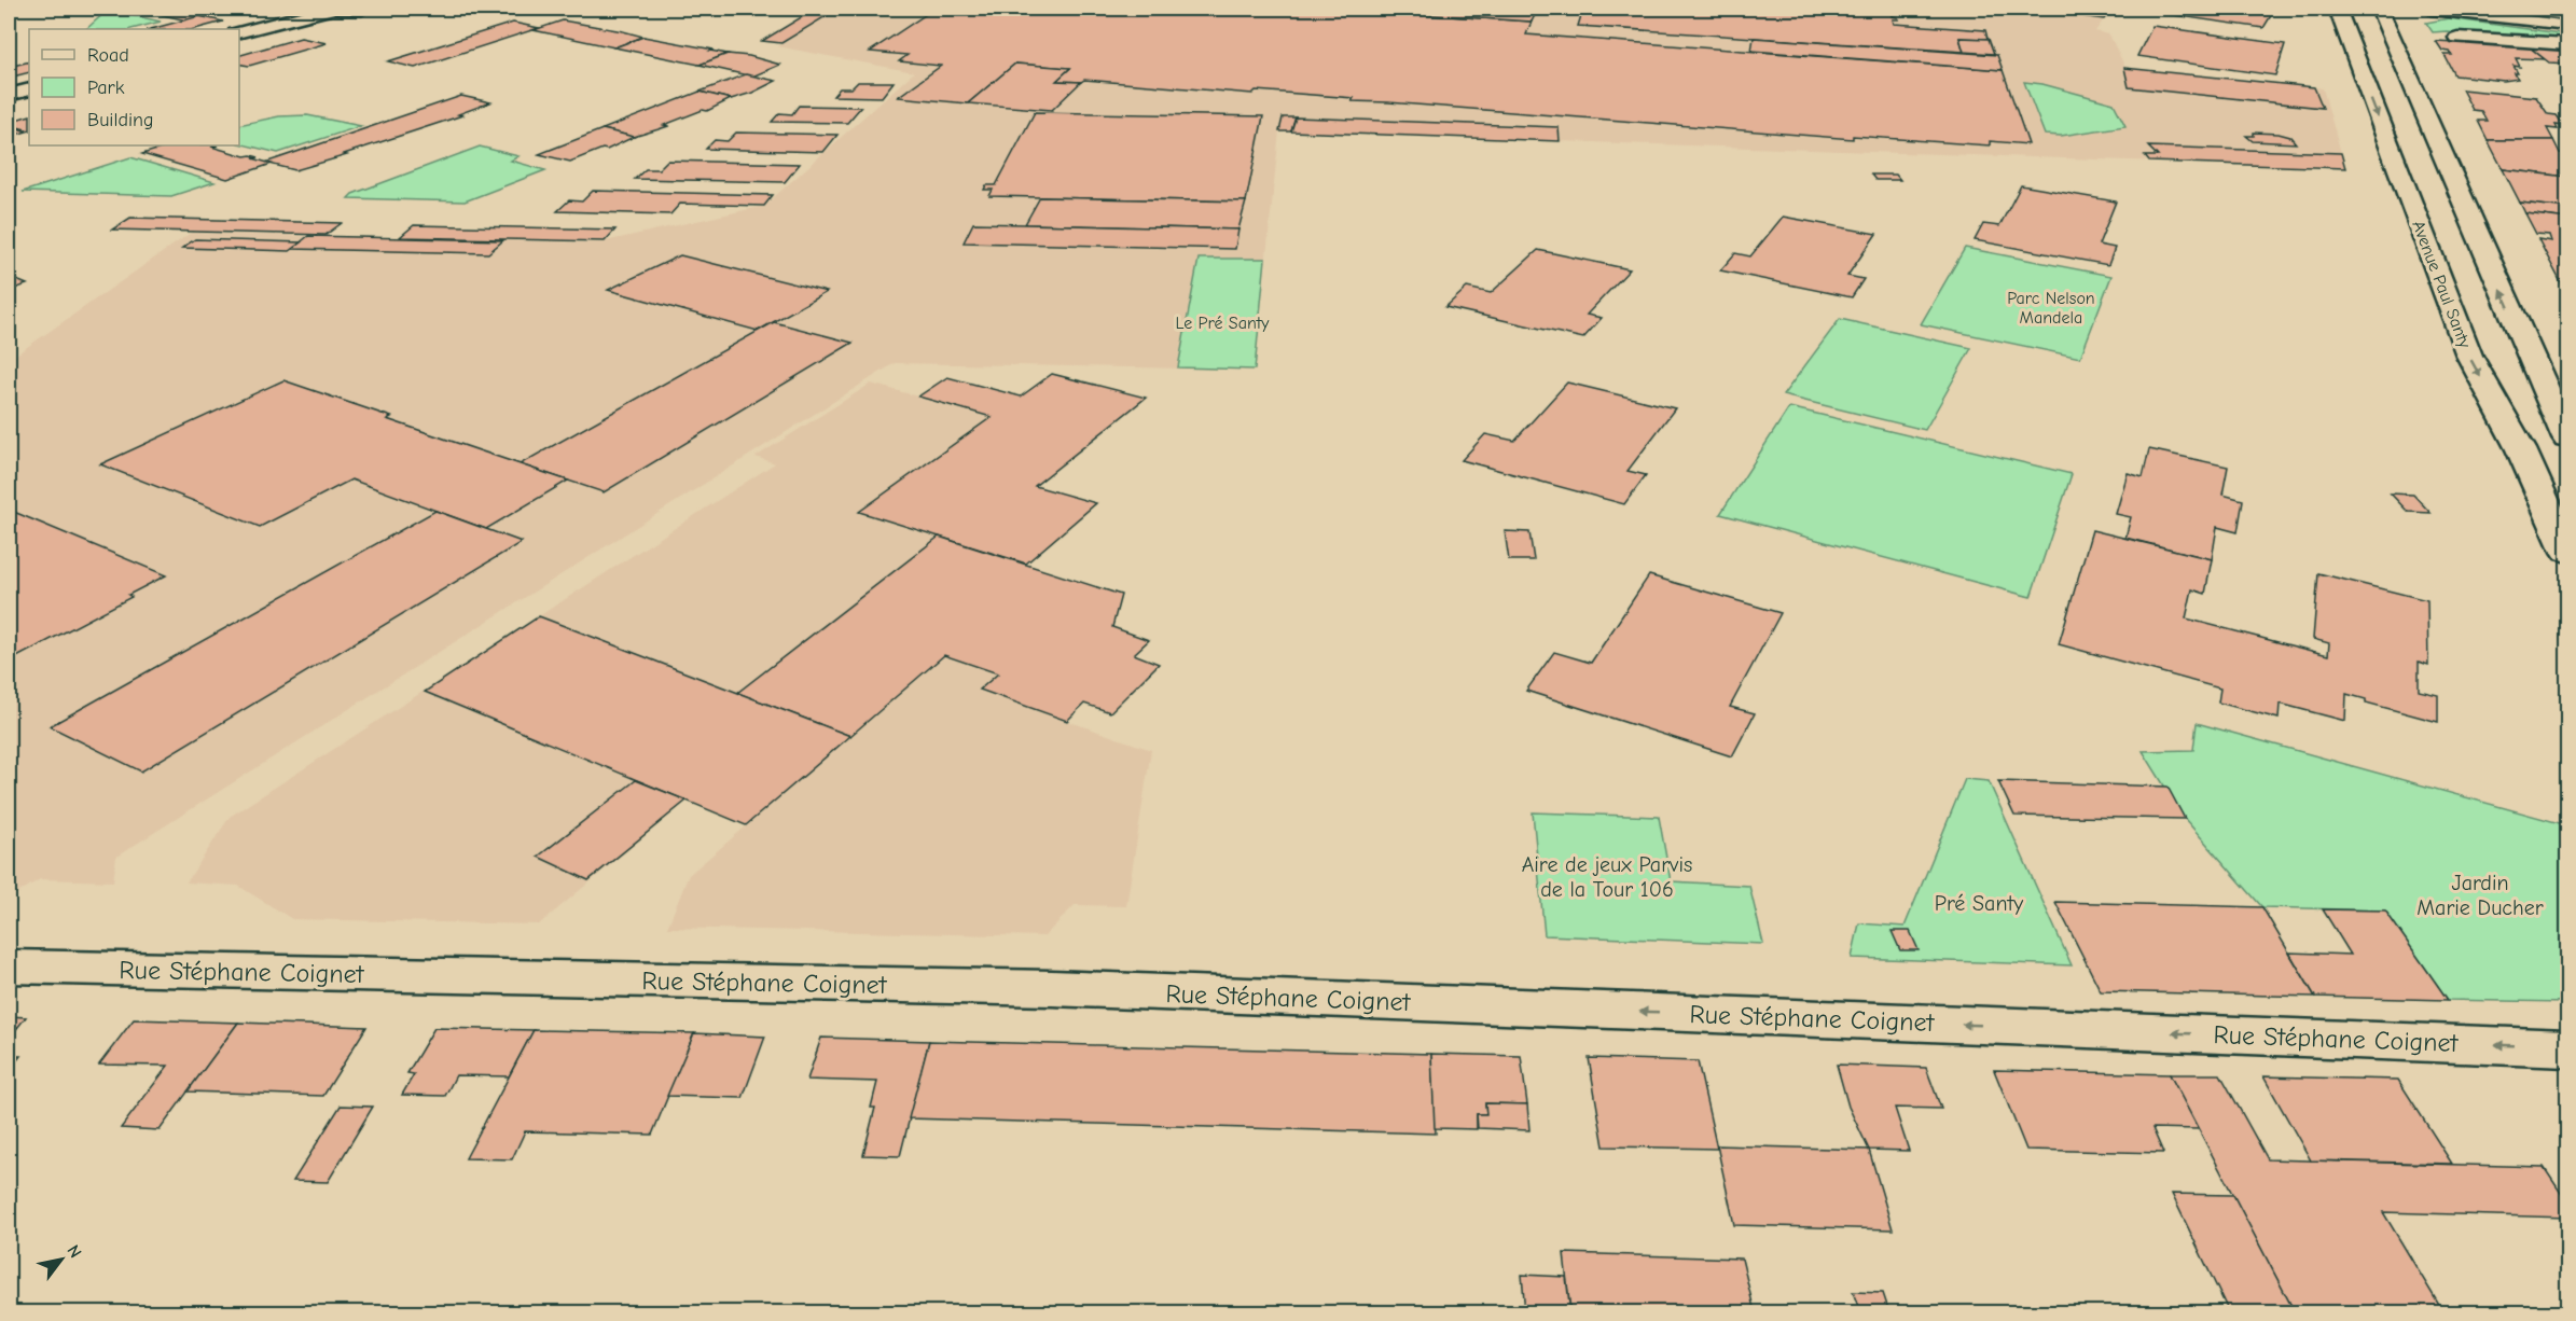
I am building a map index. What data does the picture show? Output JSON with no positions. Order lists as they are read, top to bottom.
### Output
{
  "streets": {
    "main road": ["Avenue Paul Santy", "Rue Stéphane Coignet"]
  },
  "one_way": ["Rue Stéphane Coignet"],
  "parks": [
    "Parc Nelson Mandela",
    "Le Pré Santy",
    "Aire de jeux Parvis de la Tour 106",
    "Jardin Marie Ducher",
    "Pré Santy"
  ],
  "legend": ["Road", "Park", "Building"],
  "north": "top right"
}
